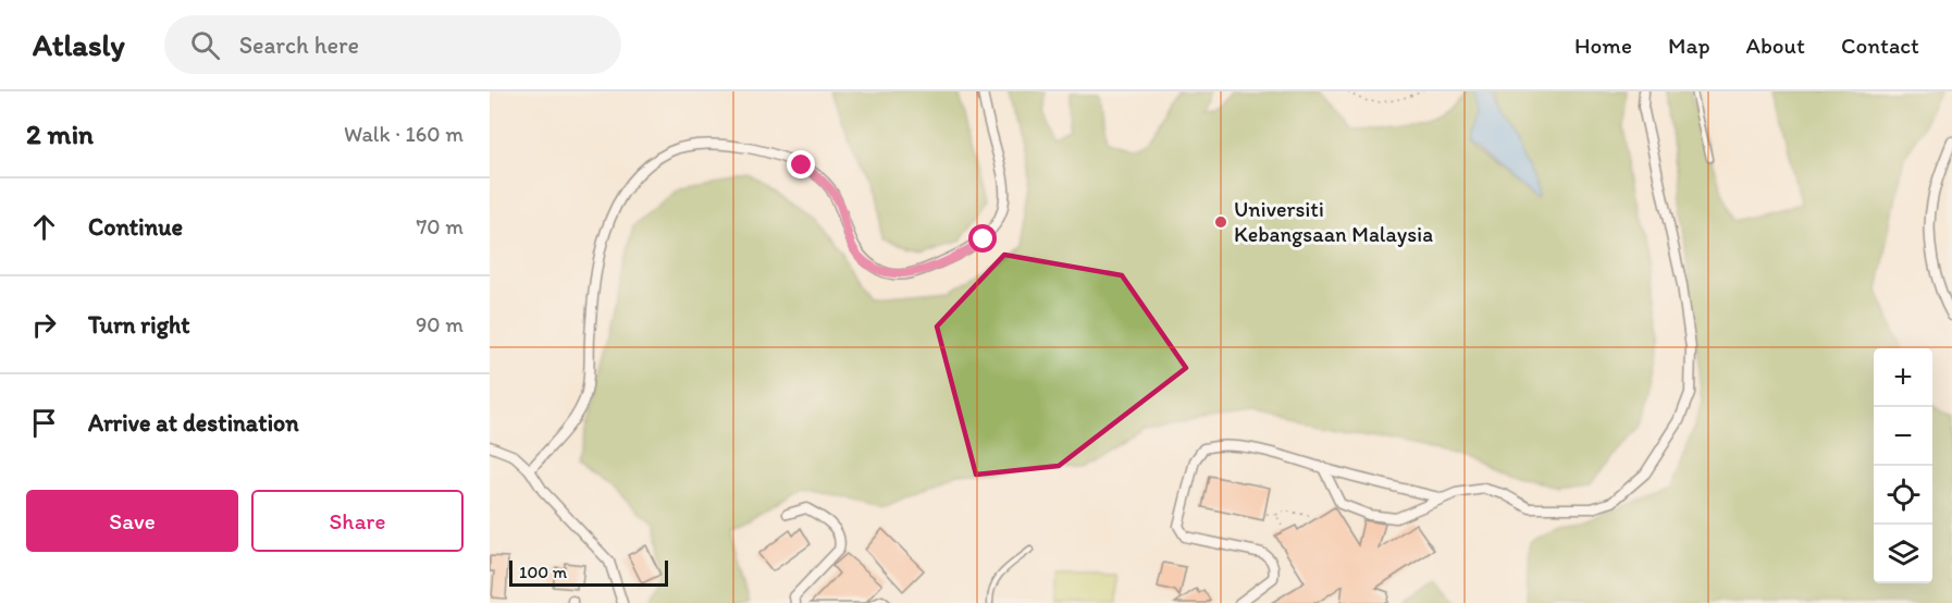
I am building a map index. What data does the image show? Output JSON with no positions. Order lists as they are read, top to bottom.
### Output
{
  "places": ["Universiti Kebangsaan Malaysia"],
  "scale_bar": "100 m",
  "page": {
    "header": "Atlasly",
    "search": "Search here",
    "nav": [
      "Home",
      "Map",
      "About",
      "Contact"
    ],
    "heading": ["2 min", "Walk · 160 m"],
    "list": [
      ["Continue", "70 m"],
      ["Turn right", "90 m"],
      "Arrive at destination"
    ],
    "map_buttons": ["+", "−"],
    "buttons": ["Save", "Share"],
    "scale": "100 m"
  }
}
